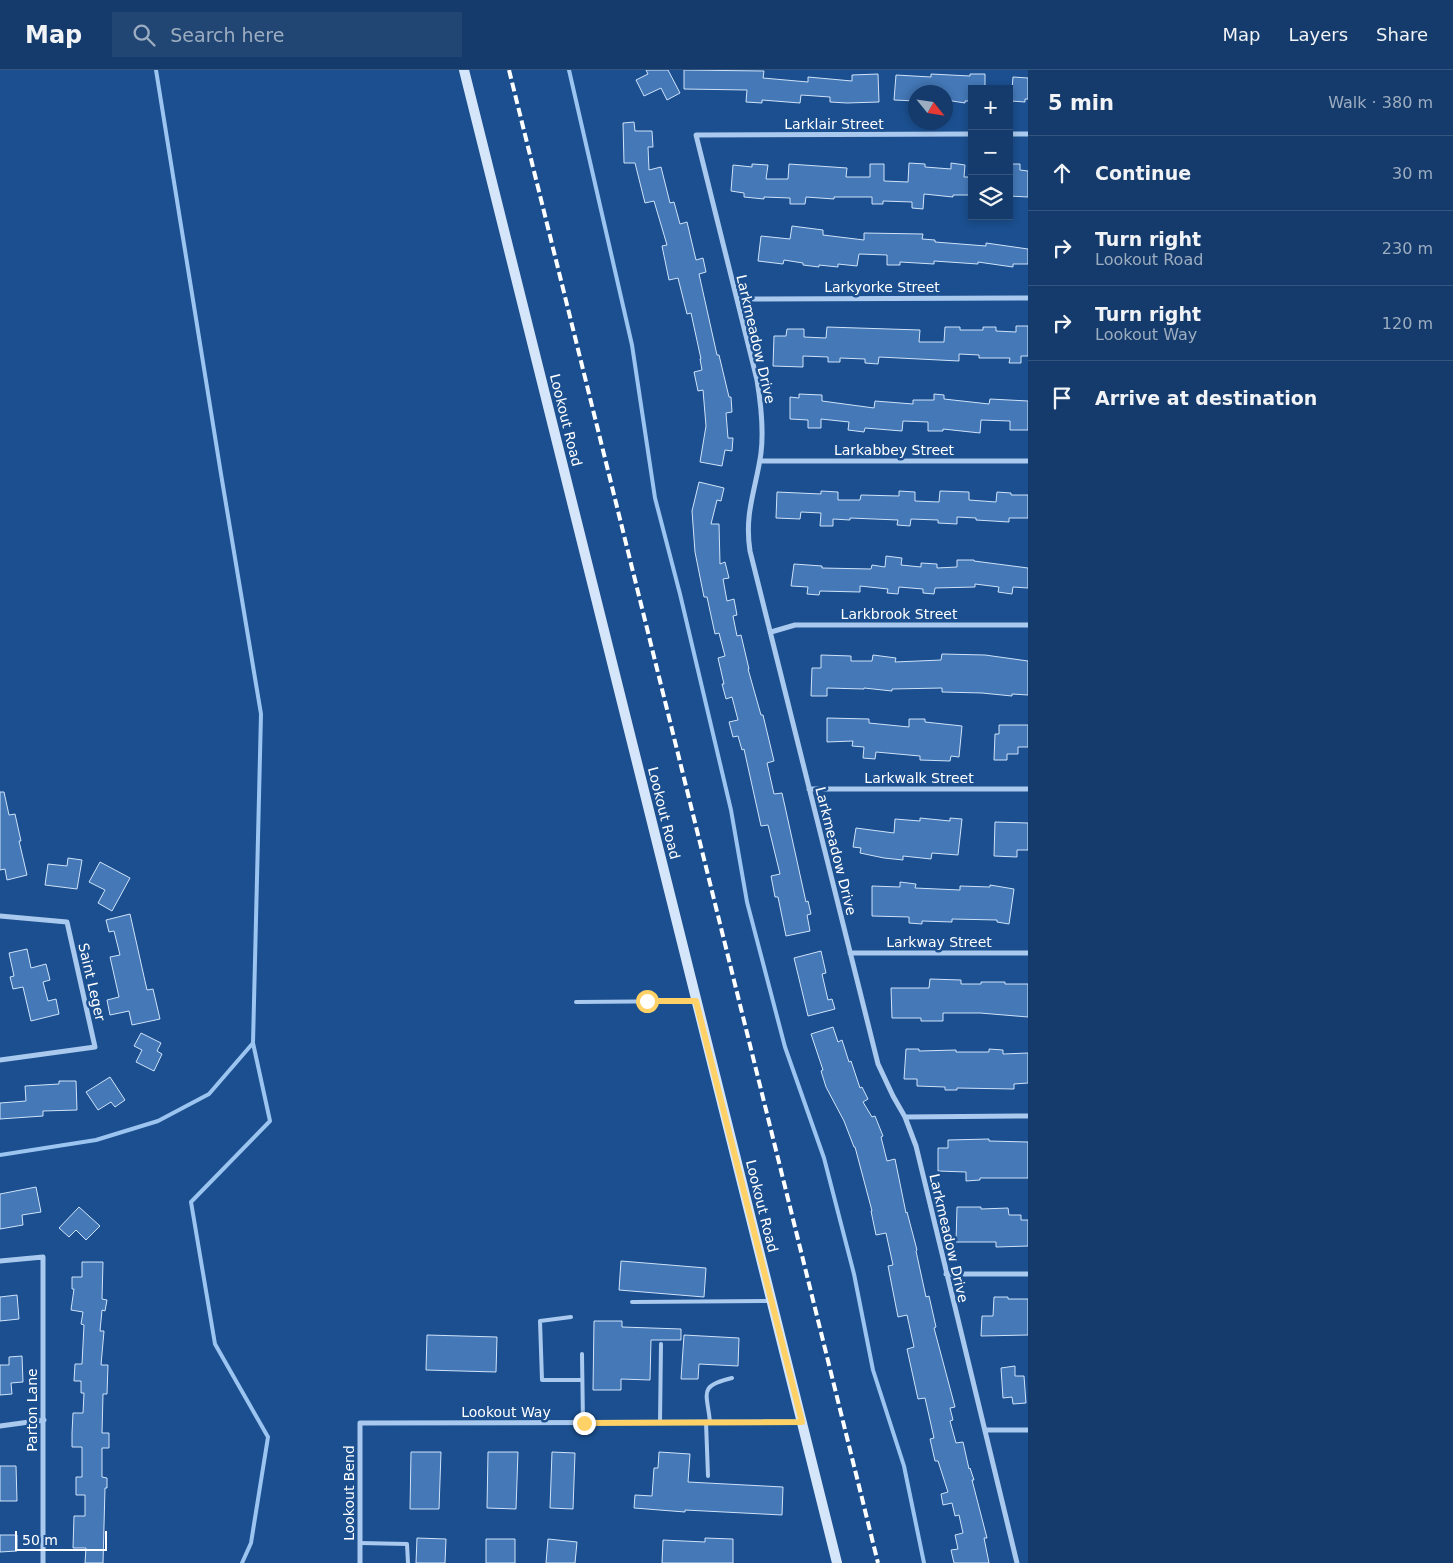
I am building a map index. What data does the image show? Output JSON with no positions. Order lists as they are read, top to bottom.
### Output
{
  "streets": {
    "street": [
      "Larklair Street",
      "Larkyorke Street",
      "Larkmeadow Drive",
      "Lookout Road",
      "Larkabbey Street",
      "Larkbrook Street",
      "Larkwalk Street",
      "Larkway Street",
      "Saint Leger",
      "Parton Lane",
      "Lookout Way",
      "Lookout Bend"
    ]
  },
  "crossings": [
    ["Larklair Street", "Larkmeadow Drive"],
    ["Larkyorke Street", "Larkmeadow Drive"],
    ["Larkmeadow Drive", "Larkabbey Street"],
    ["Larkmeadow Drive", "Larkbrook Street"],
    ["Larkmeadow Drive", "Larkwalk Street"],
    ["Larkmeadow Drive", "Larkway Street"],
    ["Lookout Road", "Lookout Way"],
    ["Lookout Way", "Lookout Bend"]
  ],
  "scale_bar": "50 m",
  "north": "bottom right",
  "page": {
    "header": "Map",
    "search": "Search here",
    "nav": ["Map", "Layers", "Share"],
    "heading": ["5 min", "Walk · 380 m"],
    "map_buttons": ["+", "−"],
    "list": [
      ["Continue", "30 m"],
      ["Turn right", "Lookout Road", "230 m"],
      ["Turn right", "Lookout Way", "120 m"],
      "Arrive at destination"
    ],
    "scale": "50 m"
  }
}
